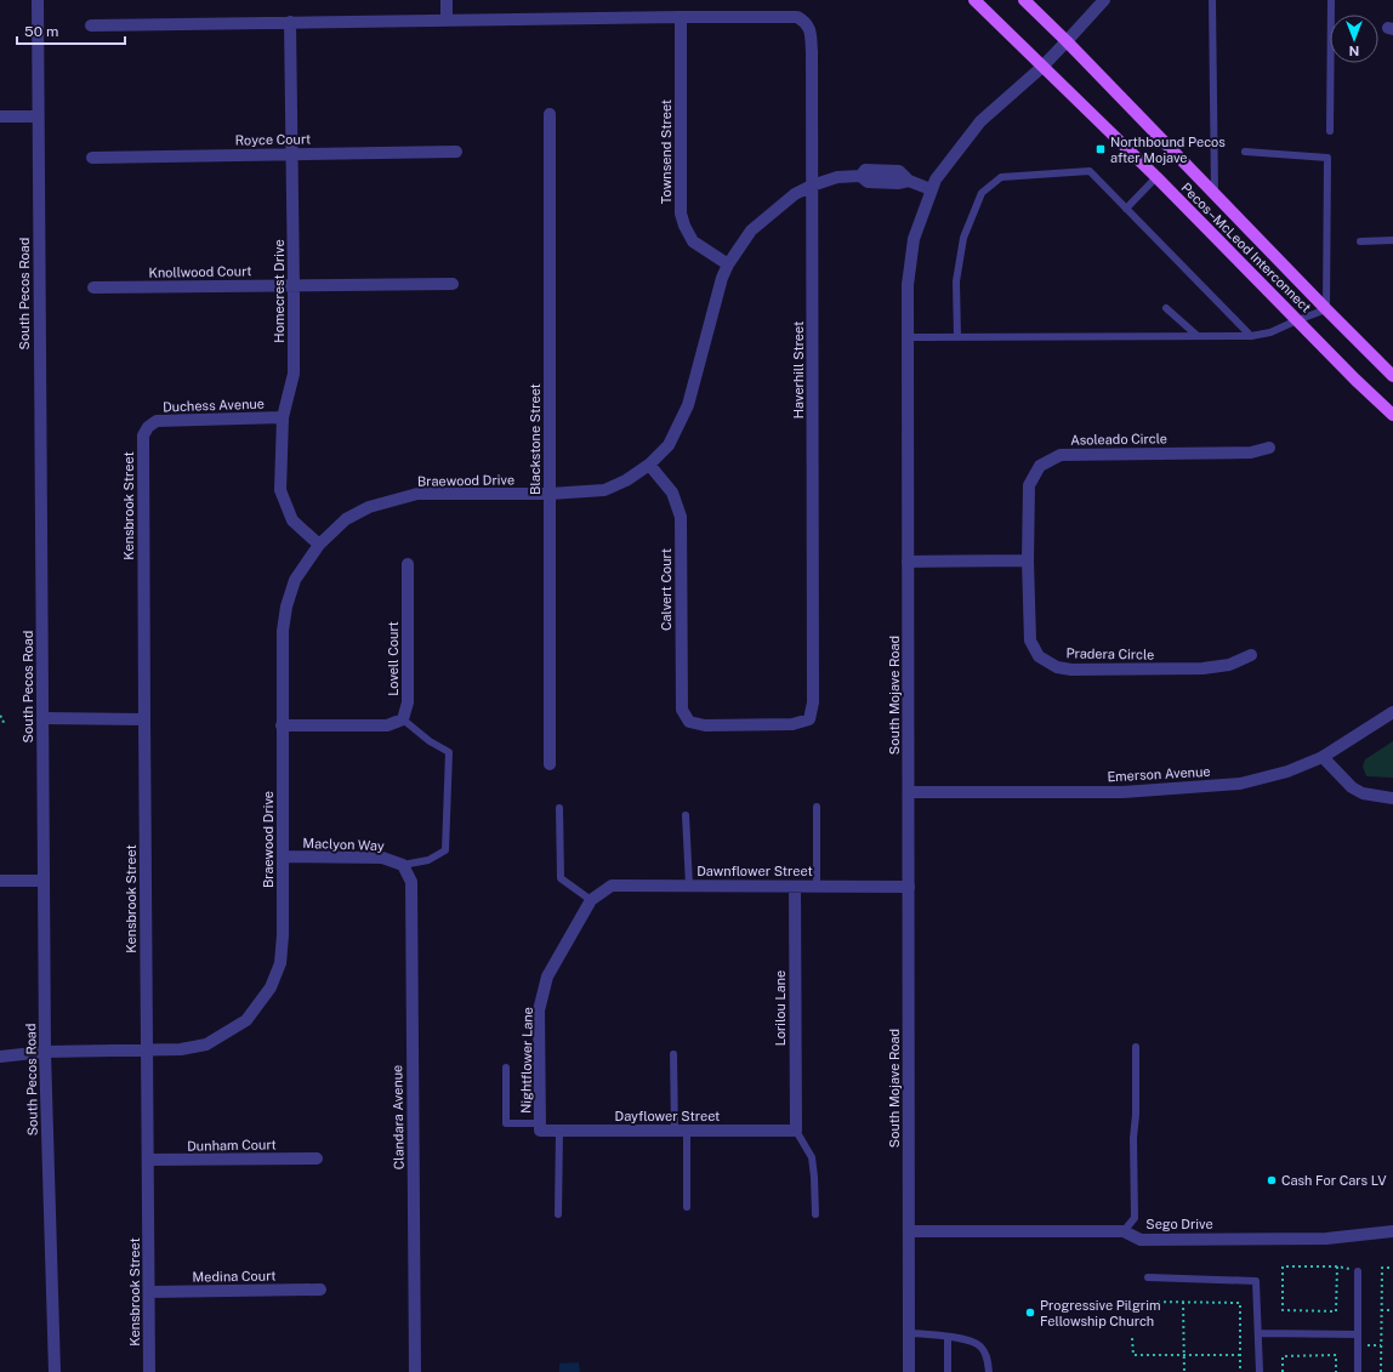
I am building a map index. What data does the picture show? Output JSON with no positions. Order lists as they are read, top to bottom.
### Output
{
  "streets": {
    "main road": ["Pecos–McLeod Interconnect"],
    "street": [
      "Royce Court",
      "Townsend Street",
      "Knollwood Court",
      "Homecrest Drive",
      "South Pecos Road",
      "Haverhill Street",
      "Duchess Avenue",
      "Blackstone Street",
      "Asoleado Circle",
      "Braewood Drive",
      "Kensbrook Street",
      "Calvert Court",
      "Pradera Circle",
      "Lovell Court",
      "South Mojave Road",
      "Emerson Avenue",
      "Maclyon Way",
      "Dawnflower Street",
      "Lorilou Lane",
      "Nightflower Lane",
      "Dayflower Street",
      "Clandara Avenue",
      "Dunham Court",
      "Sego Drive",
      "Medina Court"
    ]
  },
  "crossings": [
    ["Royce Court", "Homecrest Drive"],
    ["Townsend Street", "Haverhill Street"],
    ["Townsend Street", "Braewood Drive"],
    ["Pecos–McLeod Interconnect", "South Mojave Road"],
    ["Knollwood Court", "Homecrest Drive"],
    ["Homecrest Drive", "Duchess Avenue"],
    ["Homecrest Drive", "Braewood Drive"],
    ["South Pecos Road", "Braewood Drive"],
    ["Haverhill Street", "Braewood Drive"],
    ["Haverhill Street", "Calvert Court"],
    ["Duchess Avenue", "Kensbrook Street"],
    ["Blackstone Street", "Braewood Drive"],
    ["Asoleado Circle", "Pradera Circle"],
    ["Braewood Drive", "Kensbrook Street"],
    ["Braewood Drive", "Calvert Court"],
    ["Braewood Drive", "South Mojave Road"],
    ["Braewood Drive", "Maclyon Way"],
    ["Kensbrook Street", "Dunham Court"],
    ["Kensbrook Street", "Medina Court"],
    ["South Mojave Road", "Emerson Avenue"],
    ["South Mojave Road", "Dawnflower Street"],
    ["South Mojave Road", "Sego Drive"],
    ["Maclyon Way", "Clandara Avenue"],
    ["Dawnflower Street", "Lorilou Lane"],
    ["Dawnflower Street", "Nightflower Lane"],
    ["Lorilou Lane", "Dayflower Street"],
    ["Nightflower Lane", "Dayflower Street"]
  ],
  "places": {
    "transit": ["Northbound Pecos after Mojave"],
    "other": ["Cash For Cars LV", "Progressive Pilgrim Fellowship Church"]
  },
  "scale_bar": "50 m",
  "north": "bottom"
}
